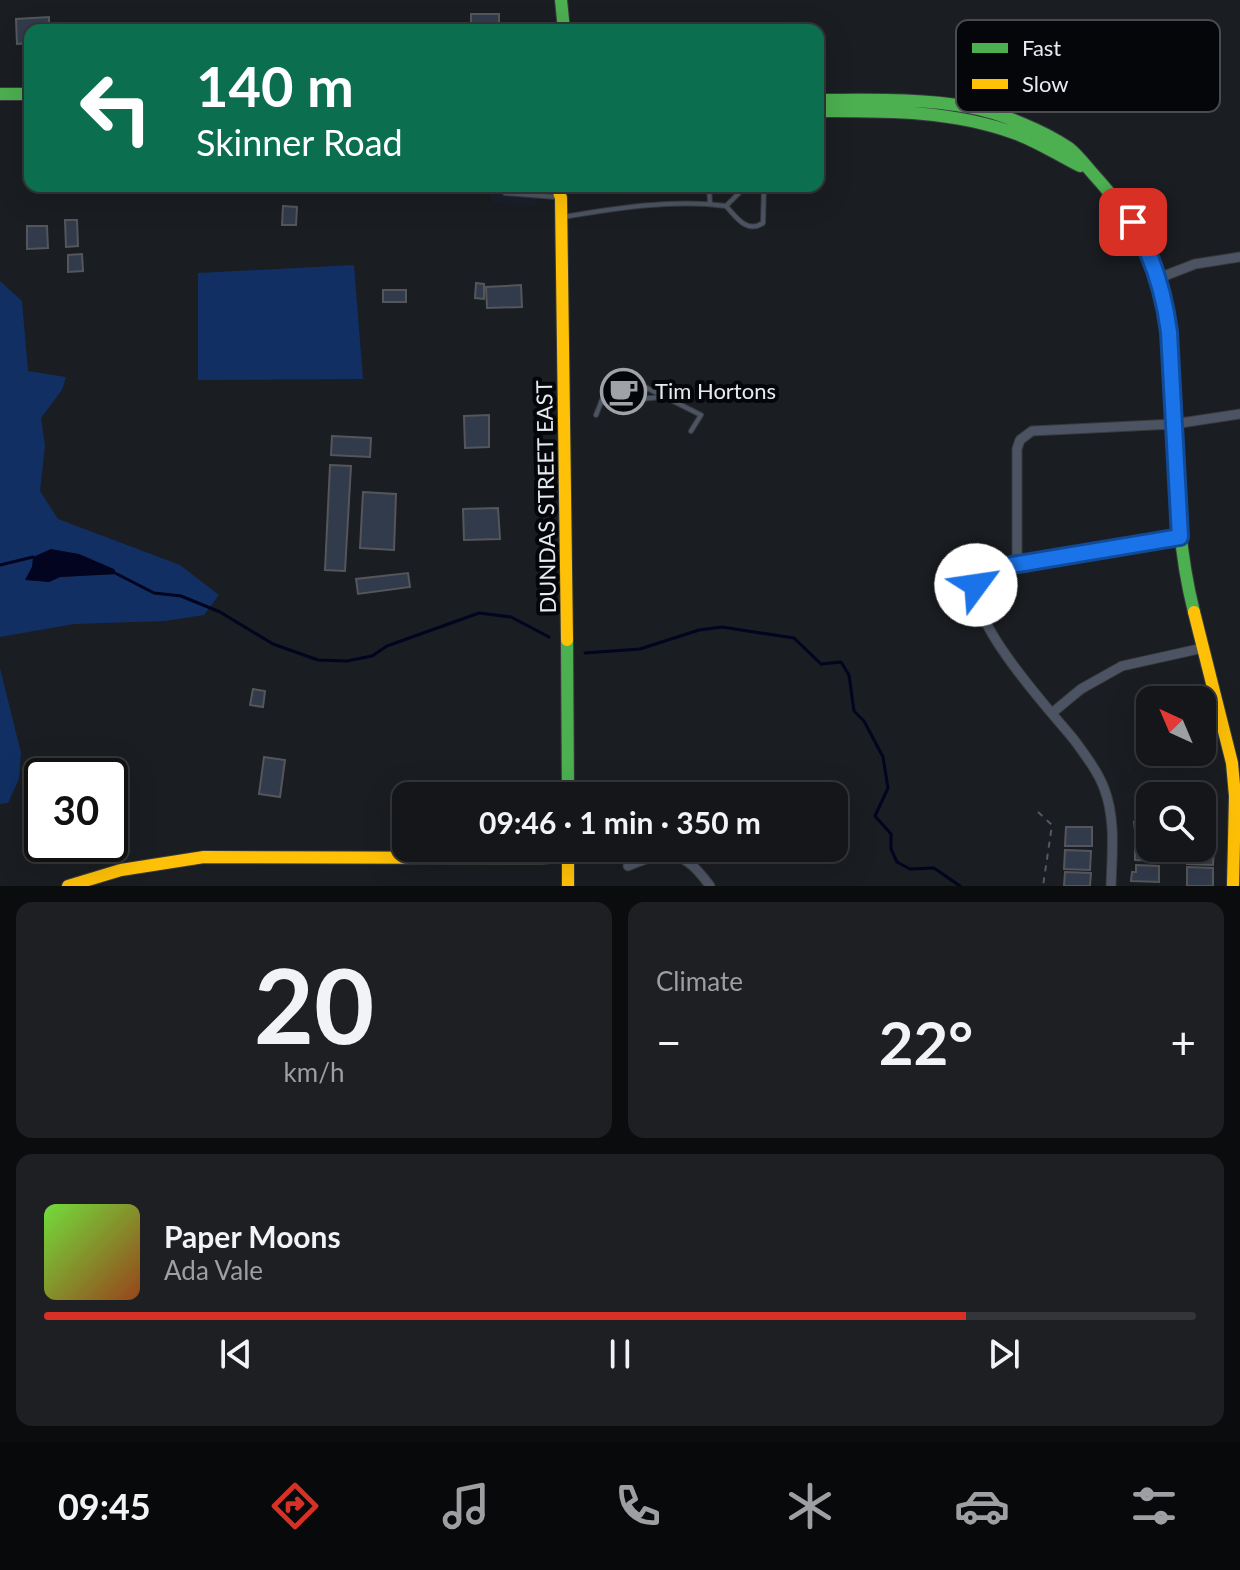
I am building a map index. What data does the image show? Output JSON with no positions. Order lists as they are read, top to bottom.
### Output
{
  "streets": {
    "street": ["DUNDAS STREET EAST"]
  },
  "places": {
    "cafe": ["Tim Hortons"]
  },
  "legend": ["Fast", "Slow"],
  "north": "top left",
  "page": {
    "turn": ["140 m", "Skinner Road"],
    "limit": "30",
    "trip": "09:46 · 1 min · 350 m",
    "tile": [
      ["20", "km/h"],
      "Climate"
    ],
    "heat": ["−", "22°", "+"],
    "song": ["Paper Moons", "Ada Vale"],
    "tabs": "09:45"
  }
}
